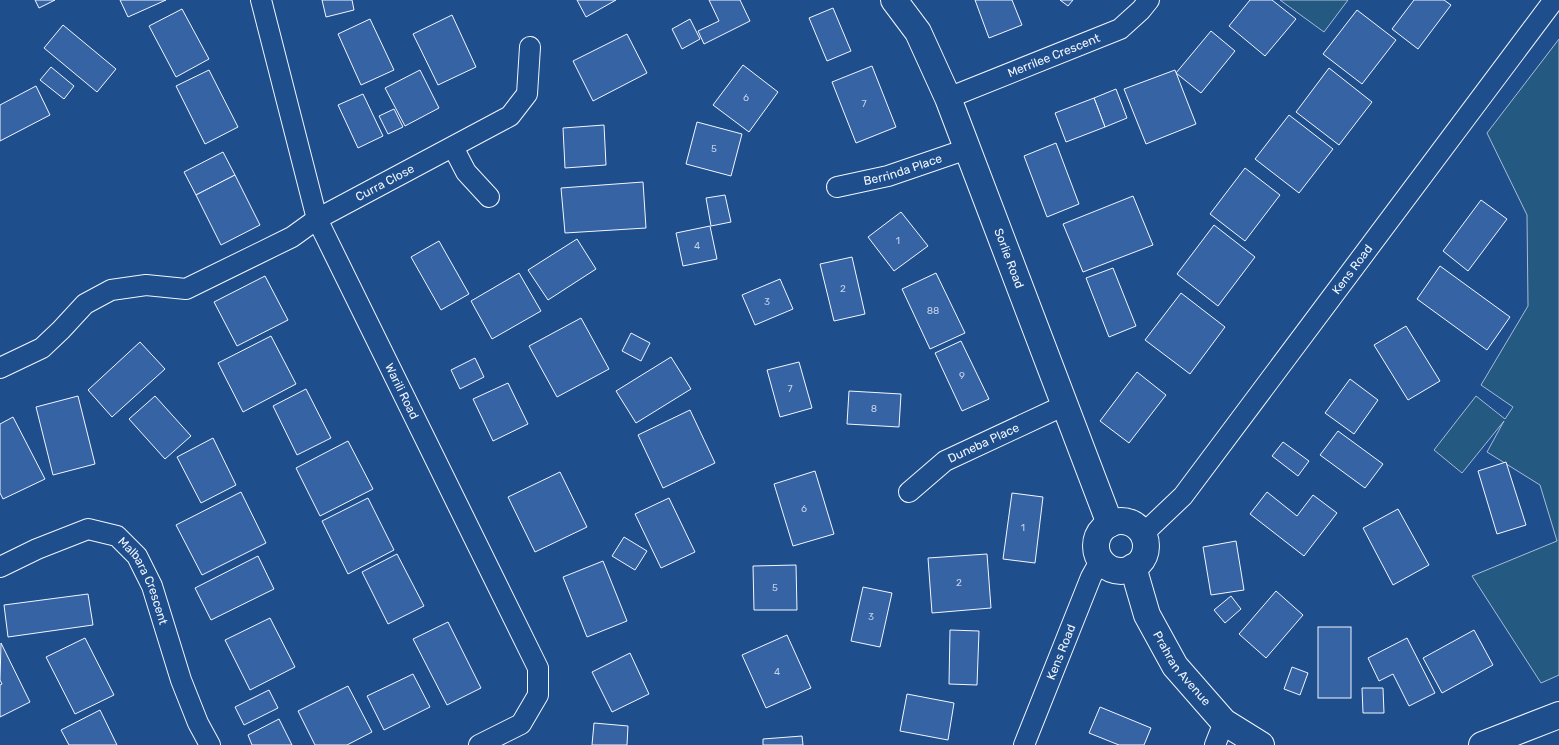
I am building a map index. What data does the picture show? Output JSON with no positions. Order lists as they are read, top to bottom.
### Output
{
  "streets": {
    "street": [
      "Merrilee Crescent",
      "Berrinda Place",
      "Curra Close",
      "Sorlie Road",
      "Kens Road",
      "Warili Road",
      "Duneba Place",
      "Malbara Crescent",
      "Prahran Avenue"
    ]
  },
  "crossings": [
    ["Merrilee Crescent", "Sorlie Road"],
    ["Berrinda Place", "Sorlie Road"],
    ["Curra Close", "Warili Road"],
    ["Sorlie Road", "Kens Road"],
    ["Sorlie Road", "Duneba Place"],
    ["Sorlie Road", "Prahran Avenue"],
    ["Kens Road", "Prahran Avenue"]
  ],
  "house_numbers": [
    "6",
    "7",
    "5",
    "1",
    "4",
    "2",
    "3",
    "88",
    "9",
    "7",
    "8",
    "6",
    "1",
    "2",
    "5",
    "3",
    "4"
  ]
}
